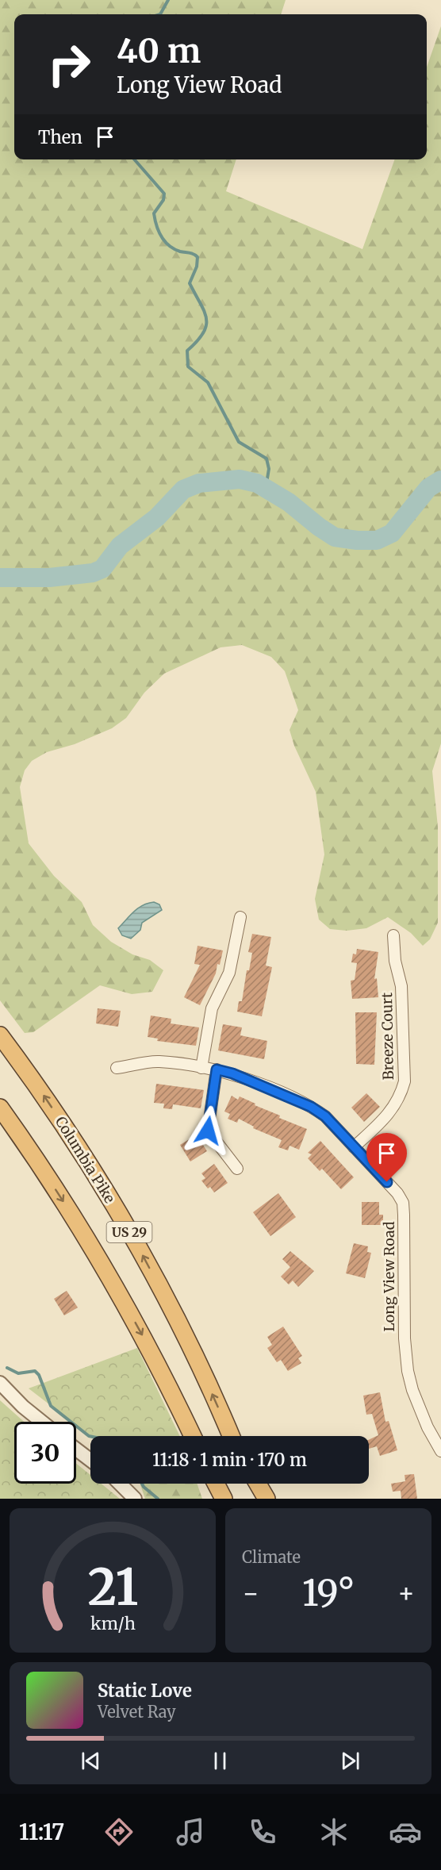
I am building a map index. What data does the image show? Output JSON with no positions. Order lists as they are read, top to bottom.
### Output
{
  "streets": {
    "highway": ["Columbia Pike", "US 29"],
    "street": ["Breeze Court", "Long View Road"]
  },
  "crossings": [
    ["Breeze Court", "Long View Road"]
  ],
  "page": {
    "turn": ["40 m", "Long View Road"],
    "then": "Then",
    "limit": "30",
    "trip": "11:18 · 1 min · 170 m",
    "tile": "Climate",
    "heat": ["−", "19°", "+"],
    "song": ["Static Love", "Velvet Ray"],
    "tabs": "11:17",
    "gauge": ["21", "km/h"]
  }
}
